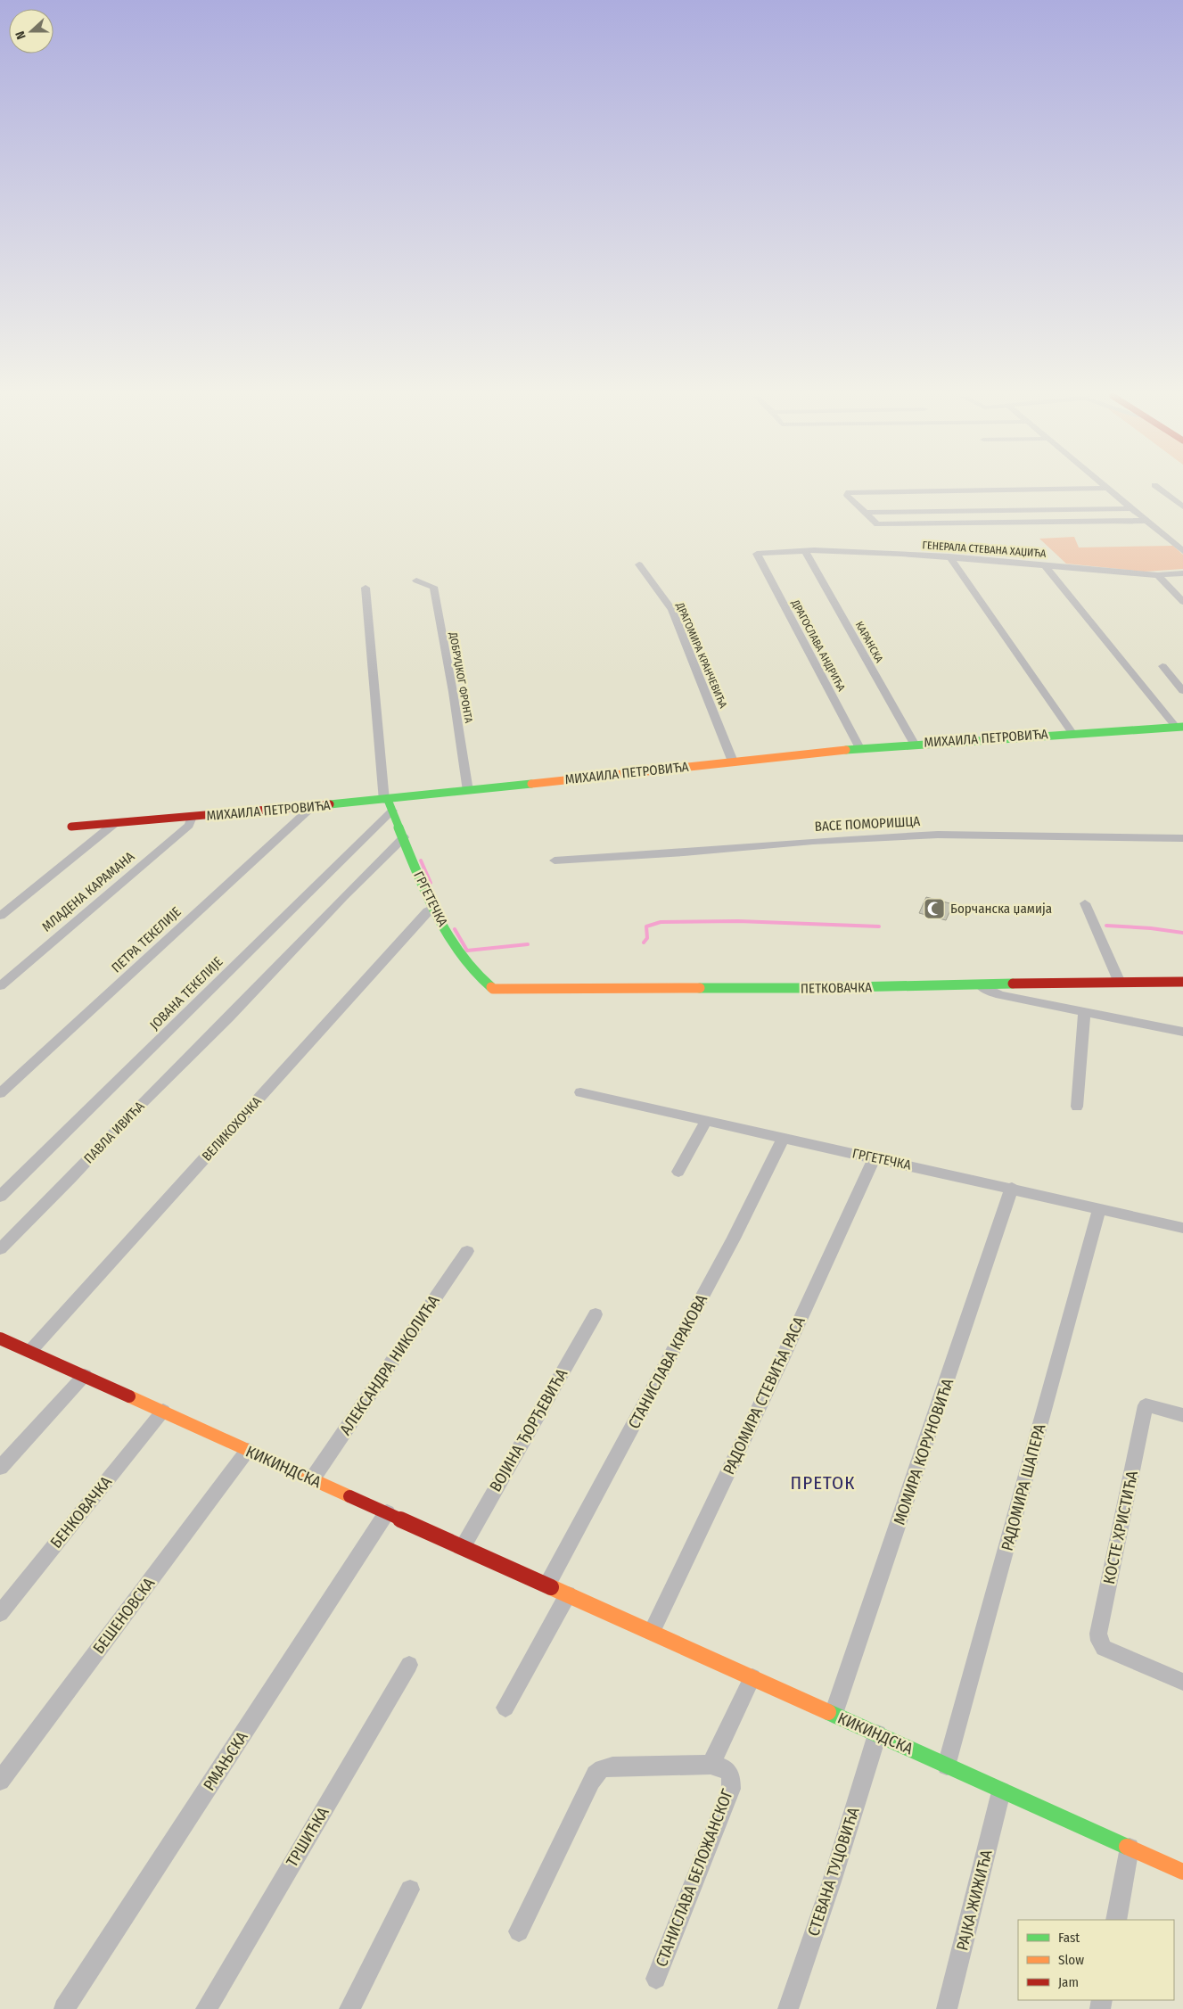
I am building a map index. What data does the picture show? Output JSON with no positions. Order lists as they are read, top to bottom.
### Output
{
  "streets": {
    "street": [
      "ГЕНЕРАЛА СТЕВАНА ХАЏИЋА",
      "КАРАНСКА",
      "ДРАГОСЛАВА АНДРИЋА",
      "ДРАГОМИРА КРАНЧЕВИЋА",
      "ДОБРУЏКОГ ФРОНТА",
      "МИХАИЛА ПЕТРОВИЋА",
      "ВАСЕ ПОМОРИШЦА",
      "МЛАДЕНА КАРАМАНА",
      "ГРГЕТЕЧКА",
      "ПЕТРА ТЕКЕЛИЈЕ",
      "ПЕТКОВАЧКА",
      "ЈОВАНА ТЕКЕЛИЈЕ",
      "ВЕЛИКОХОЧКА",
      "ПАВЛА ИВИЋА",
      "СТАНИСЛАВА КРАКОВА",
      "АЛЕКСАНДРА НИКОЛИЋА",
      "РАДОМИРА СТЕВИЋА РАСА",
      "ВОЈИНА ЂОРЂЕВИЋА",
      "МОМИРА КОРУНОВИЋА",
      "КИКИНДСКА",
      "РАДОМИРА ШАПЕРА",
      "БЕНКОВАЧКА",
      "КОСТЕ ХРИСТИЋА",
      "БЕШЕНОВСКА",
      "РМАЊСКА",
      "ТРШИЋКА",
      "СТЕВАНА ТУЦОВИЋА",
      "СТАНИСЛАВА БЕЛОЖАНСКОГ",
      "РАЈКА ЖИЖИЋА"
    ]
  },
  "crossings": [
    ["ГЕНЕРАЛА СТЕВАНА ХАЏИЋА", "КАРАНСКА"],
    ["ГЕНЕРАЛА СТЕВАНА ХАЏИЋА", "ДРАГОСЛАВА АНДРИЋА"],
    ["КАРАНСКА", "МИХАИЛА ПЕТРОВИЋА"],
    ["ДРАГОСЛАВА АНДРИЋА", "МИХАИЛА ПЕТРОВИЋА"],
    ["ДРАГОМИРА КРАНЧЕВИЋА", "МИХАИЛА ПЕТРОВИЋА"],
    ["ДОБРУЏКОГ ФРОНТА", "МИХАИЛА ПЕТРОВИЋА"],
    ["МИХАИЛА ПЕТРОВИЋА", "МЛАДЕНА КАРАМАНА"],
    ["МИХАИЛА ПЕТРОВИЋА", "ГРГЕТЕЧКА"],
    ["МИХАИЛА ПЕТРОВИЋА", "ПЕТРА ТЕКЕЛИЈЕ"],
    ["МИХАИЛА ПЕТРОВИЋА", "ЈОВАНА ТЕКЕЛИЈЕ"],
    ["ГРГЕТЕЧКА", "ПЕТКОВАЧКА"],
    ["ГРГЕТЕЧКА", "ЈОВАНА ТЕКЕЛИЈЕ"],
    ["ГРГЕТЕЧКА", "ВЕЛИКОХОЧКА"],
    ["ГРГЕТЕЧКА", "ПАВЛА ИВИЋА"],
    ["ГРГЕТЕЧКА", "СТАНИСЛАВА КРАКОВА"],
    ["ГРГЕТЕЧКА", "РАДОМИРА СТЕВИЋА РАСА"],
    ["ГРГЕТЕЧКА", "МОМИРА КОРУНОВИЋА"],
    ["ГРГЕТЕЧКА", "РАДОМИРА ШАПЕРА"],
    ["ВЕЛИКОХОЧКА", "КИКИНДСКА"],
    ["СТАНИСЛАВА КРАКОВА", "КИКИНДСКА"],
    ["АЛЕКСАНДРА НИКОЛИЋА", "КИКИНДСКА"],
    ["РАДОМИРА СТЕВИЋА РАСА", "КИКИНДСКА"],
    ["ВОЈИНА ЂОРЂЕВИЋА", "КИКИНДСКА"],
    ["МОМИРА КОРУНОВИЋА", "КИКИНДСКА"],
    ["КИКИНДСКА", "РАДОМИРА ШАПЕРА"],
    ["КИКИНДСКА", "БЕНКОВАЧКА"],
    ["КИКИНДСКА", "БЕШЕНОВСКА"],
    ["КИКИНДСКА", "РМАЊСКА"],
    ["КИКИНДСКА", "СТЕВАНА ТУЦОВИЋА"],
    ["КИКИНДСКА", "РАЈКА ЖИЖИЋА"]
  ],
  "districts": ["ПРЕТОК"],
  "places": {
    "mosque": ["Борчанска џамија"]
  },
  "legend": ["Fast", "Slow", "Jam"],
  "north": "left"
}
